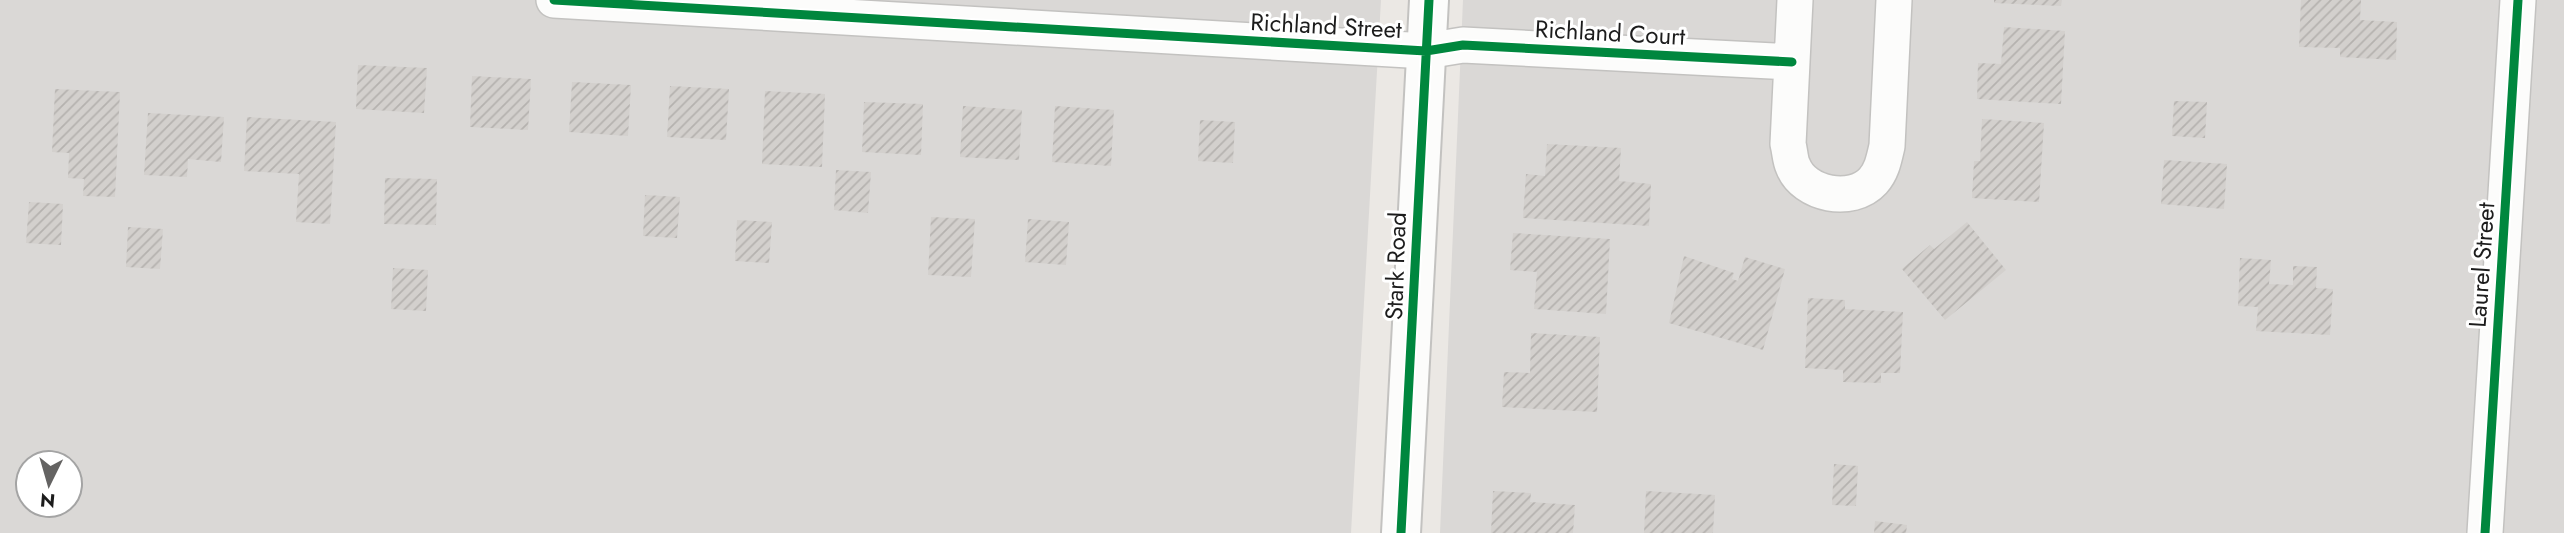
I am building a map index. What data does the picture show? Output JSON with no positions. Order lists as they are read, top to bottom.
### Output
{
  "streets": {
    "street": [
      "Richland Street",
      "Richland Court",
      "Laurel Street",
      "Stark Road"
    ]
  },
  "crossings": [
    ["Richland Street", "Richland Court"],
    ["Richland Street", "Stark Road"],
    ["Richland Court", "Stark Road"]
  ],
  "north": "bottom"
}
